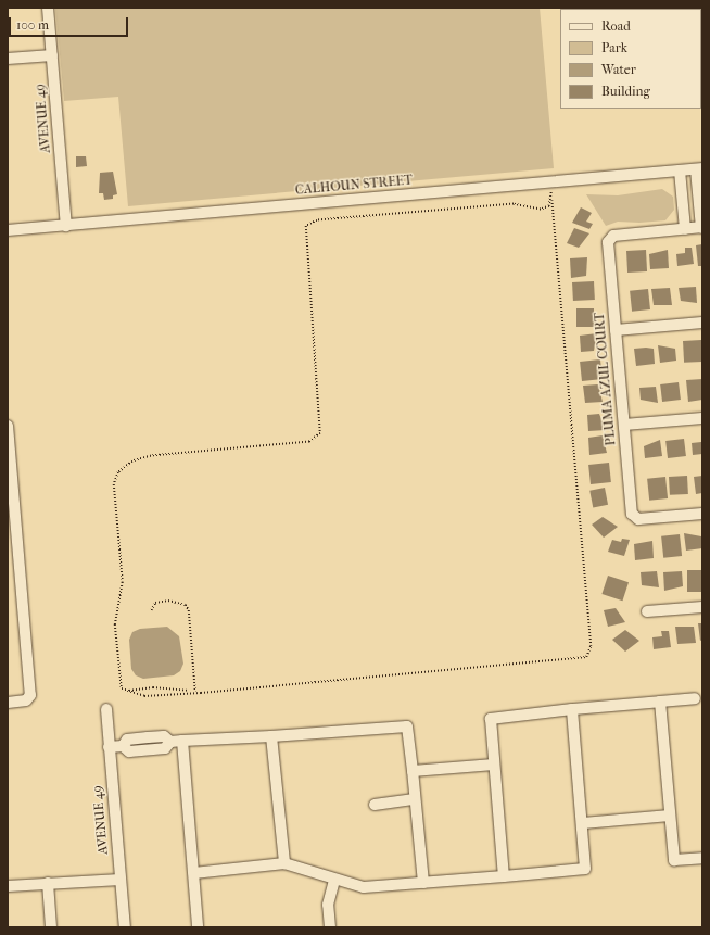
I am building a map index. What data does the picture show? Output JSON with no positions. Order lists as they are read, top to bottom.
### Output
{
  "streets": {
    "street": ["AVENUE 49", "CALHOUN STREET", "PLUMA AZUL COURT"]
  },
  "crossings": [
    ["AVENUE 49", "CALHOUN STREET"]
  ],
  "legend": [
    "Road",
    "Park",
    "Water",
    "Building"
  ],
  "scale_bar": "100 m"
}
